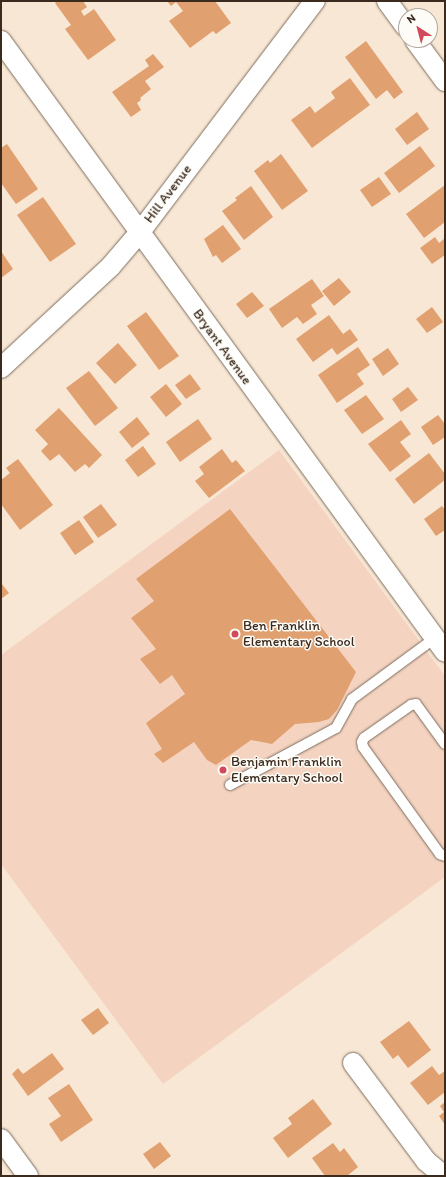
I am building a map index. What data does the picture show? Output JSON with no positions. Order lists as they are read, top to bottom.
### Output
{
  "streets": {
    "street": ["Hill Avenue", "Bryant Avenue"]
  },
  "crossings": [
    ["Hill Avenue", "Bryant Avenue"]
  ],
  "places": ["Ben Franklin Elementary School", "Benjamin Franklin Elementary School"],
  "north": "top left"
}
